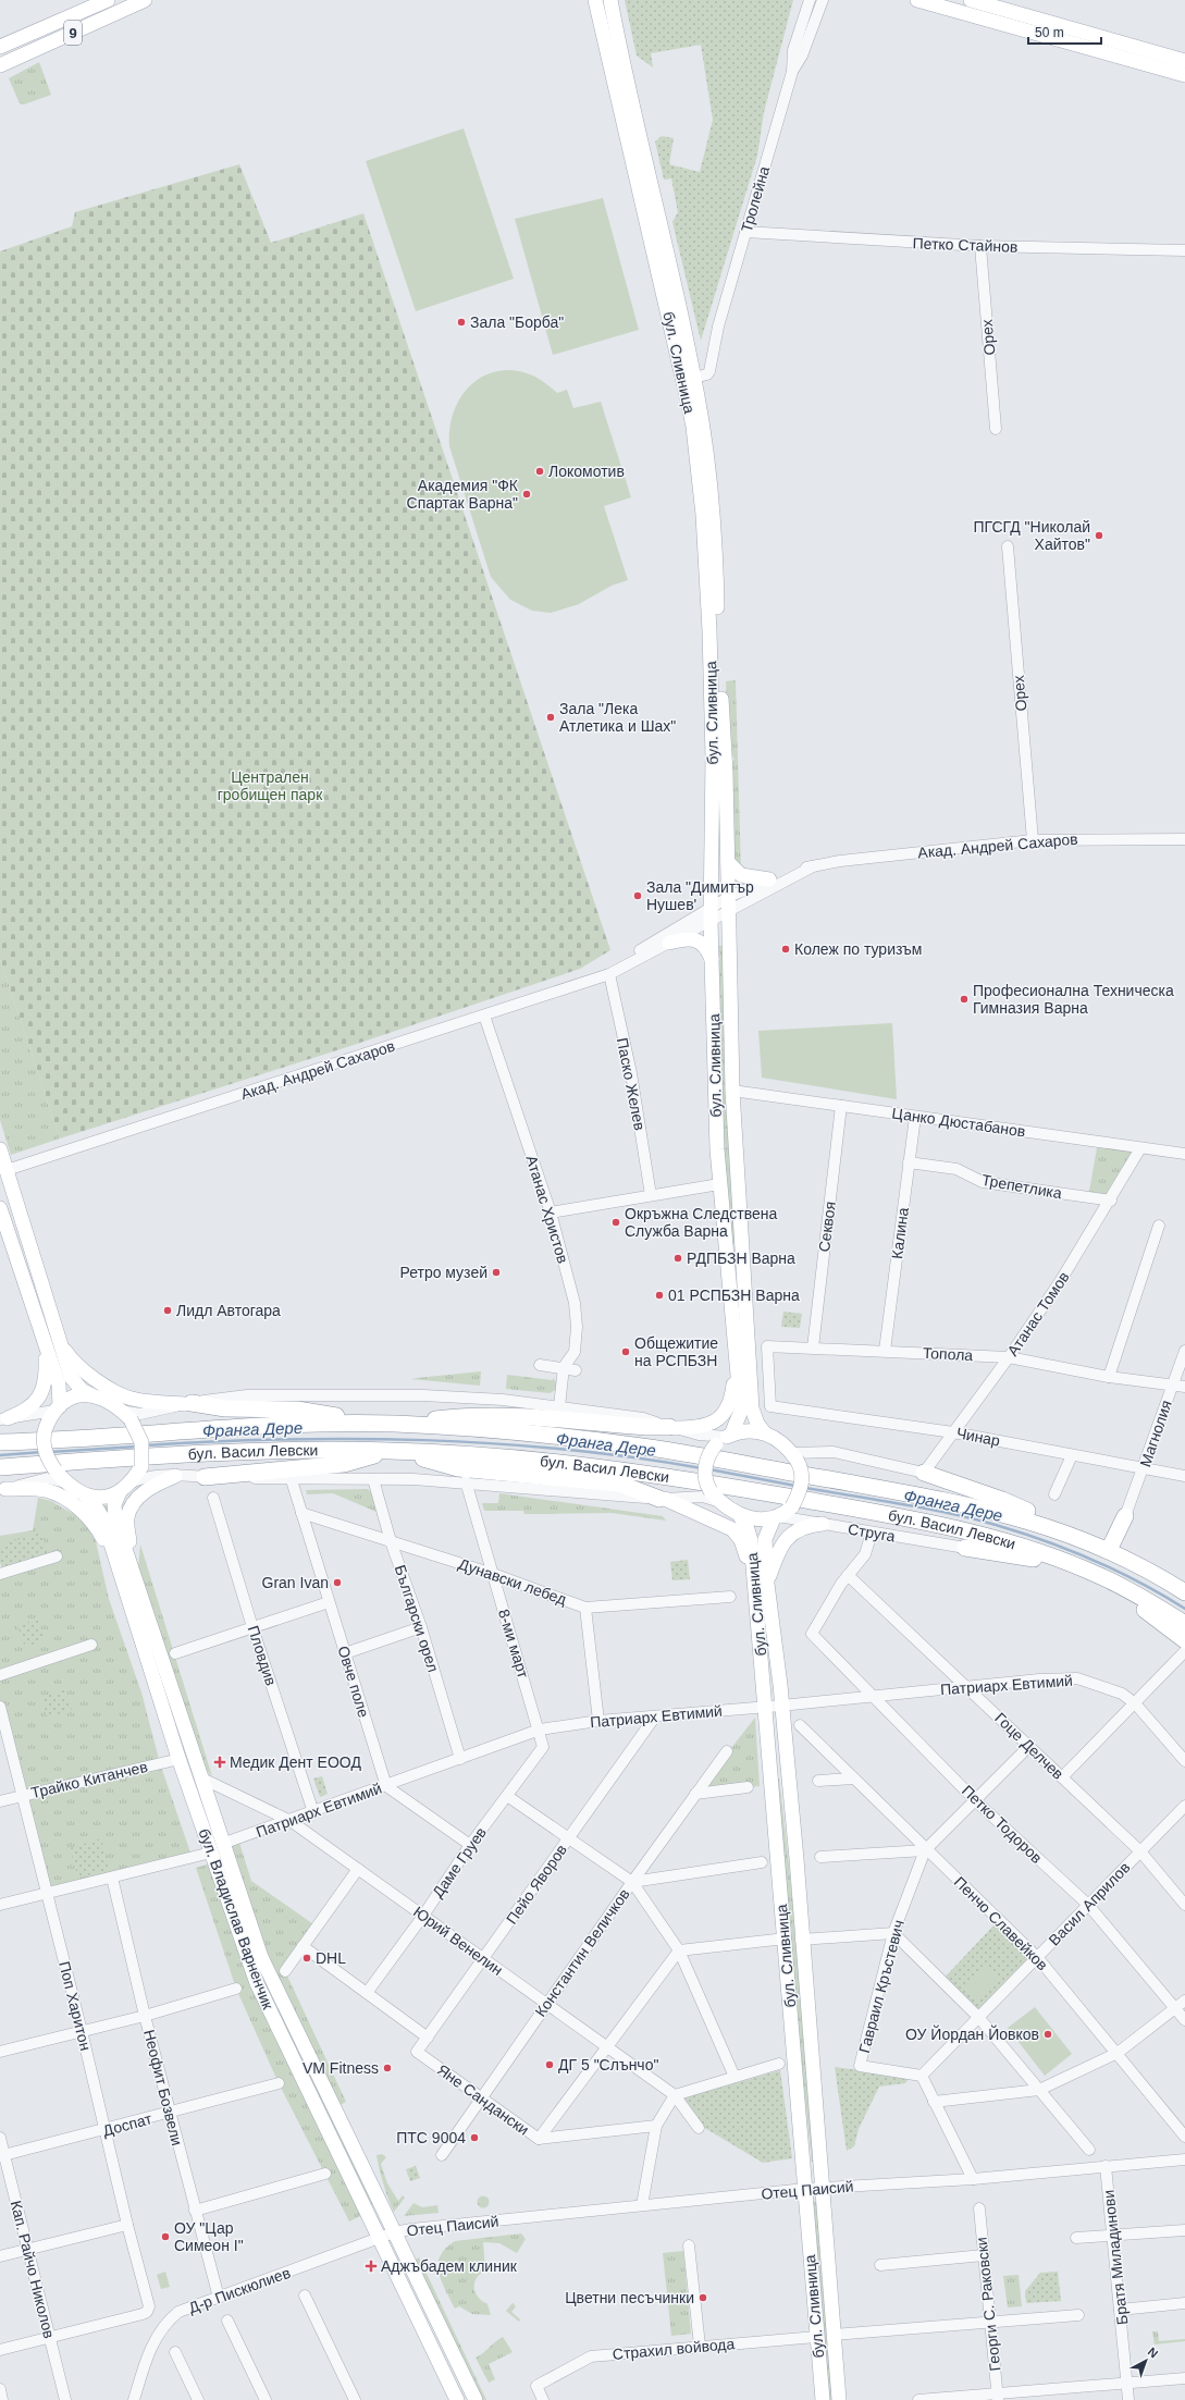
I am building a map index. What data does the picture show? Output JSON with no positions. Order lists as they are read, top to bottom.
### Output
{
  "streets": {
    "highway": ["бул. Васил Левски"],
    "main road": ["9", "бул. Сливница", "бул. Владислав Варненчик"],
    "street": [
      "Тролейна",
      "Петко Стайнов",
      "Орех",
      "Акад. Андрей Сахаров",
      "Паско Желев",
      "Цанко Дюстабанов",
      "Трепетлика",
      "Атанас Христов",
      "Секвоя",
      "Калина",
      "Атанас Томов",
      "Топола",
      "Магнолия",
      "Чинар",
      "Струга",
      "Дунавски лебед",
      "Български орел",
      "8-ми март",
      "Пловдив",
      "Овче поле",
      "Патриарх Евтимий",
      "Гоце Делчев",
      "Трайко Китанчев",
      "Петко Тодоров",
      "Даме Груев",
      "Пейо Яворов",
      "Васил Априлов",
      "Пенчо Славейков",
      "Юрий Венелин",
      "Константин Величков",
      "Гавраил Кръстевич",
      "Поп Харитон",
      "Неофит Бозвели",
      "Яне Сандански",
      "Доспат",
      "Отец Паисий",
      "Братя Миладинови",
      "Кап. Райчо Николов",
      "Д-р Пискюлиев",
      "Георги С. Раковски",
      "Страхил войвода"
    ]
  },
  "crossings": [
    ["Тролейна", "Петко Стайнов"],
    ["Тролейна", "бул. Сливница"],
    ["Петко Стайнов", "Орех"],
    ["Орех", "Акад. Андрей Сахаров"],
    ["бул. Сливница", "Акад. Андрей Сахаров"],
    ["бул. Сливница", "Цанко Дюстабанов"],
    ["бул. Сливница", "Струга"],
    ["бул. Сливница", "Патриарх Евтимий"],
    ["бул. Сливница", "Отец Паисий"],
    ["бул. Сливница", "Страхил войвода"],
    ["Акад. Андрей Сахаров", "Паско Желев"],
    ["Акад. Андрей Сахаров", "Атанас Христов"],
    ["Цанко Дюстабанов", "Секвоя"],
    ["Цанко Дюстабанов", "Калина"],
    ["Цанко Дюстабанов", "Атанас Томов"],
    ["Трепетлика", "Калина"],
    ["Трепетлика", "Атанас Томов"],
    ["Секвоя", "Топола"],
    ["Калина", "Топола"],
    ["Атанас Томов", "Топола"],
    ["Атанас Томов", "Чинар"],
    ["Топола", "Магнолия"],
    ["Топола", "Чинар"],
    ["Магнолия", "Чинар"],
    ["Дунавски лебед", "Български орел"],
    ["Дунавски лебед", "8-ми март"],
    ["Дунавски лебед", "Овче поле"],
    ["Български орел", "Патриарх Евтимий"],
    ["8-ми март", "Патриарх Евтимий"],
    ["8-ми март", "Даме Груев"],
    ["Пловдив", "Патриарх Евтимий"],
    ["Овче поле", "Патриарх Евтимий"],
    ["Патриарх Евтимий", "Гоце Делчев"],
    ["Патриарх Евтимий", "Петко Тодоров"],
    ["Патриарх Евтимий", "Даме Груев"],
    ["Патриарх Евтимий", "Пейо Яворов"],
    ["Патриарх Евтимий", "бул. Владислав Варненчик"],
    ["Патриарх Евтимий", "Юрий Венелин"],
    ["Патриарх Евтимий", "Поп Харитон"],
    ["Патриарх Евтимий", "Неофит Бозвели"],
    ["Гоце Делчев", "Петко Тодоров"],
    ["Гоце Делчев", "Васил Априлов"],
    ["Гоце Делчев", "Гавраил Кръстевич"],
    ["Трайко Китанчев", "бул. Владислав Варненчик"],
    ["Трайко Китанчев", "Поп Харитон"],
    ["Петко Тодоров", "Васил Априлов"],
    ["Петко Тодоров", "Гавраил Кръстевич"],
    ["Даме Груев", "Юрий Венелин"],
    ["Пейо Яворов", "Юрий Венелин"],
    ["Пейо Яворов", "Яне Сандански"],
    ["Васил Априлов", "Пенчо Славейков"],
    ["Васил Априлов", "Гавраил Кръстевич"],
    ["бул. Владислав Варненчик", "Юрий Венелин"],
    ["бул. Владислав Варненчик", "Отец Паисий"],
    ["бул. Владислав Варненчик", "Д-р Пискюлиев"],
    ["Пенчо Славейков", "Гавраил Кръстевич"],
    ["Юрий Венелин", "Константин Величков"],
    ["Константин Величков", "Яне Сандански"],
    ["Поп Харитон", "Доспат"],
    ["Поп Харитон", "Кап. Райчо Николов"],
    ["Неофит Бозвели", "Доспат"],
    ["Неофит Бозвели", "Д-р Пискюлиев"],
    ["Доспат", "Кап. Райчо Николов"],
    ["Отец Паисий", "Братя Миладинови"],
    ["Отец Паисий", "Д-р Пискюлиев"]
  ],
  "water": ["Франга Дере"],
  "parks": ["Централен гробищен парк"],
  "places": {
    "other": [
      "Зала \"Борба\"",
      "Локомотив",
      "Академия \"ФК Спартак Варна\"",
      "ПГСГД \"Николай Хайтов\"",
      "Зала \"Лека Атлетика и Шах\"",
      "Зала \"Димитър Нушев'",
      "Колеж по туризъм",
      "Професионална Техническа Гимназия Варна",
      "Окръжна Следствена Служба Варна",
      "РДПБЗН Варна",
      "Ретро музей",
      "01 РСПБЗН Варна",
      "Лидл Автогара",
      "Общежитие на РСПБЗН",
      "Gran Ivan",
      "DHL",
      "ОУ Йордан Йовков",
      "ДГ 5 \"Слънчо\"",
      "VM Fitness",
      "ПТС 9004",
      "ОУ \"Цар Симеон I\"",
      "Цветни песъчинки"
    ],
    "health": ["Медик Дент ЕООД", "Аджъбадем клиник"]
  },
  "scale_bar": "50 m",
  "north": "top right"
}
